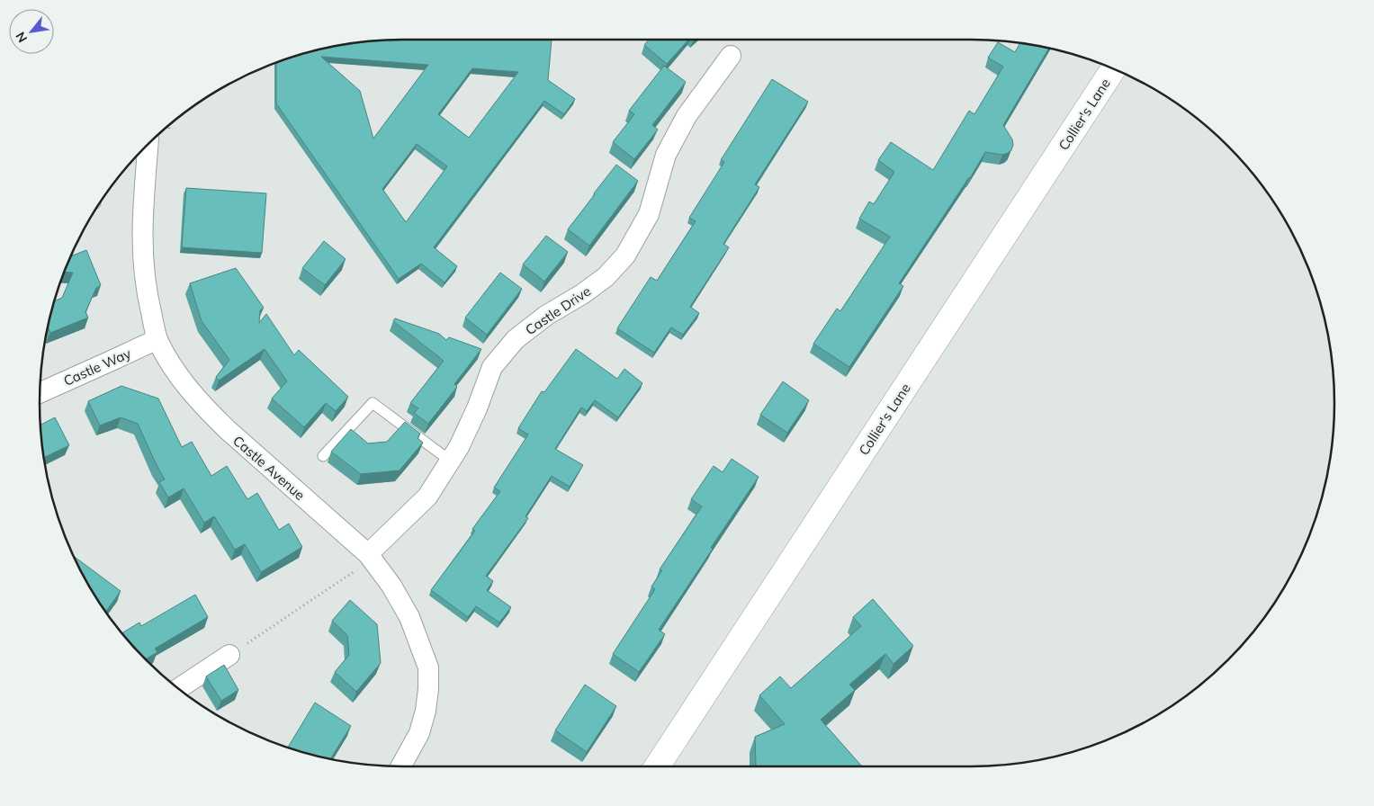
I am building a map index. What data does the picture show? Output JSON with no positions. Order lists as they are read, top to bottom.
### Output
{
  "streets": {
    "street": [
      "Collier's Lane",
      "Castle Drive",
      "Castle Way",
      "Castle Avenue"
    ]
  },
  "crossings": [
    ["Castle Drive", "Castle Avenue"],
    ["Castle Way", "Castle Avenue"]
  ],
  "north": "bottom left"
}
